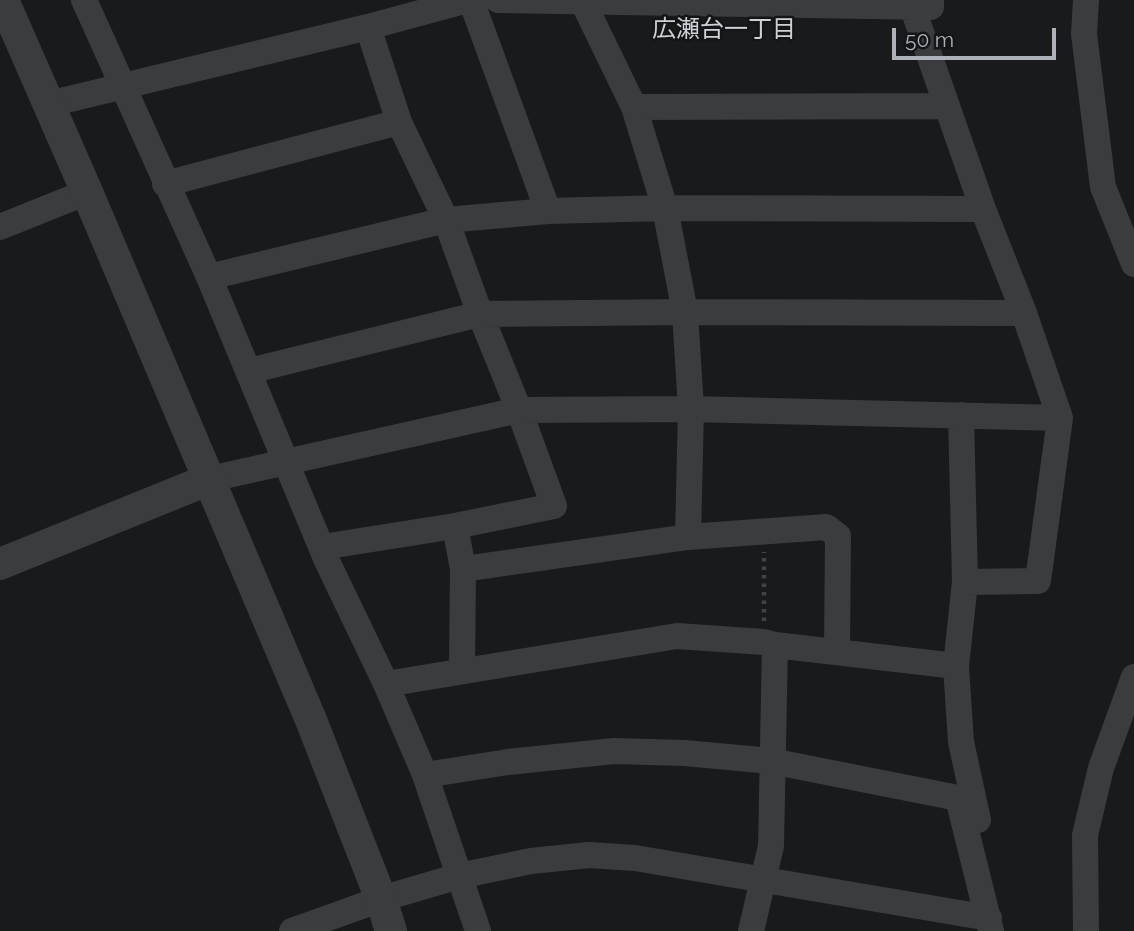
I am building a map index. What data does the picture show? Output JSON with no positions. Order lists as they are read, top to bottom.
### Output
{
  "districts": ["広瀬台一丁目"],
  "scale_bar": "50 m"
}
